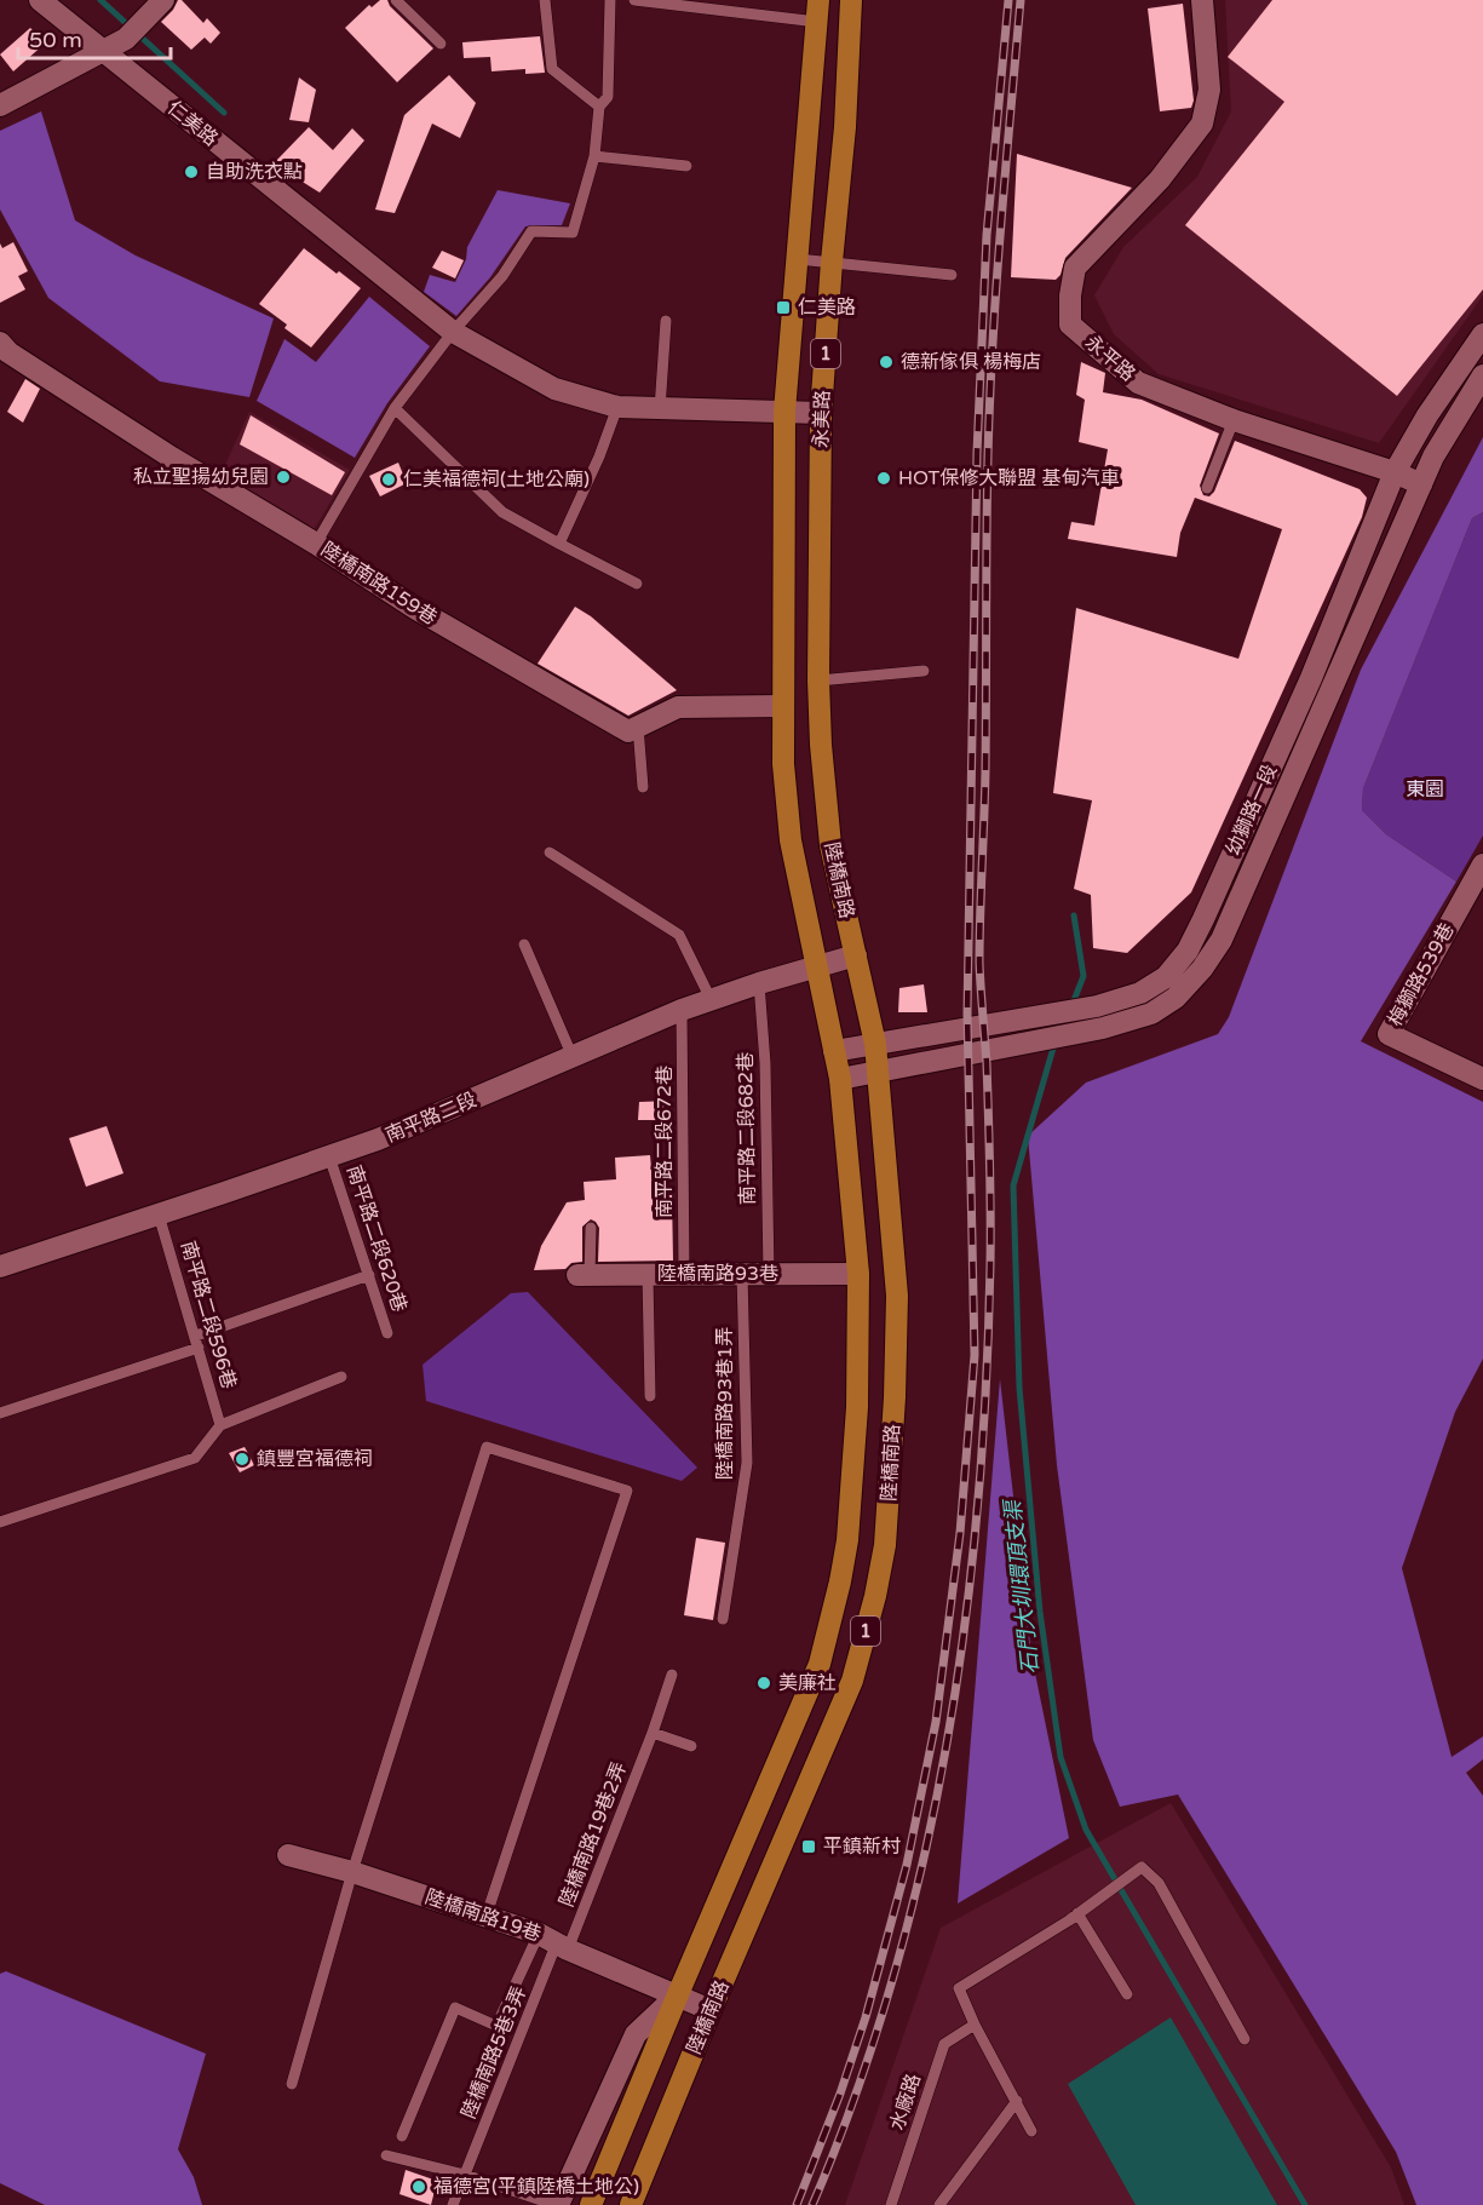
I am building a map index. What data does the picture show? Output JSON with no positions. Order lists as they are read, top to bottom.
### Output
{
  "streets": {
    "main road": ["1", "永美路", "陸橋南路"],
    "street": [
      "仁美路",
      "永平路",
      "陸橋南路159巷",
      "幼獅路一段",
      "梅獅路539巷",
      "南平路二段",
      "陸橋南路93巷",
      "陸橋南路19巷"
    ],
    "lane": [
      "南平路二段682巷",
      "南平路二段672巷",
      "南平路二段620巷",
      "南平路二段596巷",
      "陸橋南路93巷1弄",
      "陸橋南路19巷2弄",
      "陸橋南路5巷3弄",
      "水廠路"
    ]
  },
  "crossings": [
    ["仁美路", "永美路"],
    ["永平路", "幼獅路一段"],
    ["永美路", "陸橋南路"],
    ["幼獅路一段", "陸橋南路"],
    ["陸橋南路", "南平路二段"],
    ["陸橋南路", "陸橋南路93巷"],
    ["陸橋南路", "陸橋南路19巷"],
    ["南平路二段", "南平路二段682巷"],
    ["南平路二段", "南平路二段672巷"],
    ["南平路二段", "南平路二段620巷"],
    ["南平路二段", "南平路二段596巷"],
    ["南平路二段682巷", "陸橋南路93巷"],
    ["南平路二段672巷", "陸橋南路93巷"],
    ["陸橋南路93巷", "陸橋南路93巷1弄"],
    ["陸橋南路19巷2弄", "陸橋南路19巷"],
    ["陸橋南路19巷2弄", "陸橋南路5巷3弄"],
    ["陸橋南路19巷", "陸橋南路5巷3弄"]
  ],
  "water": ["石門大圳環頂支渠"],
  "parks": ["東園"],
  "places": {
    "other": [
      "自助洗衣點",
      "德新傢俱 楊梅店",
      "私立聖揚幼兒園",
      "HOT保修大聯盟 基甸汽車",
      "仁美福德祠(土地公廟)",
      "鎮豐宮福德祠",
      "美廉社",
      "福德宮(平鎮陸橋土地公)"
    ],
    "transit": ["仁美路", "平鎮新村"]
  },
  "scale_bar": "50 m"
}
